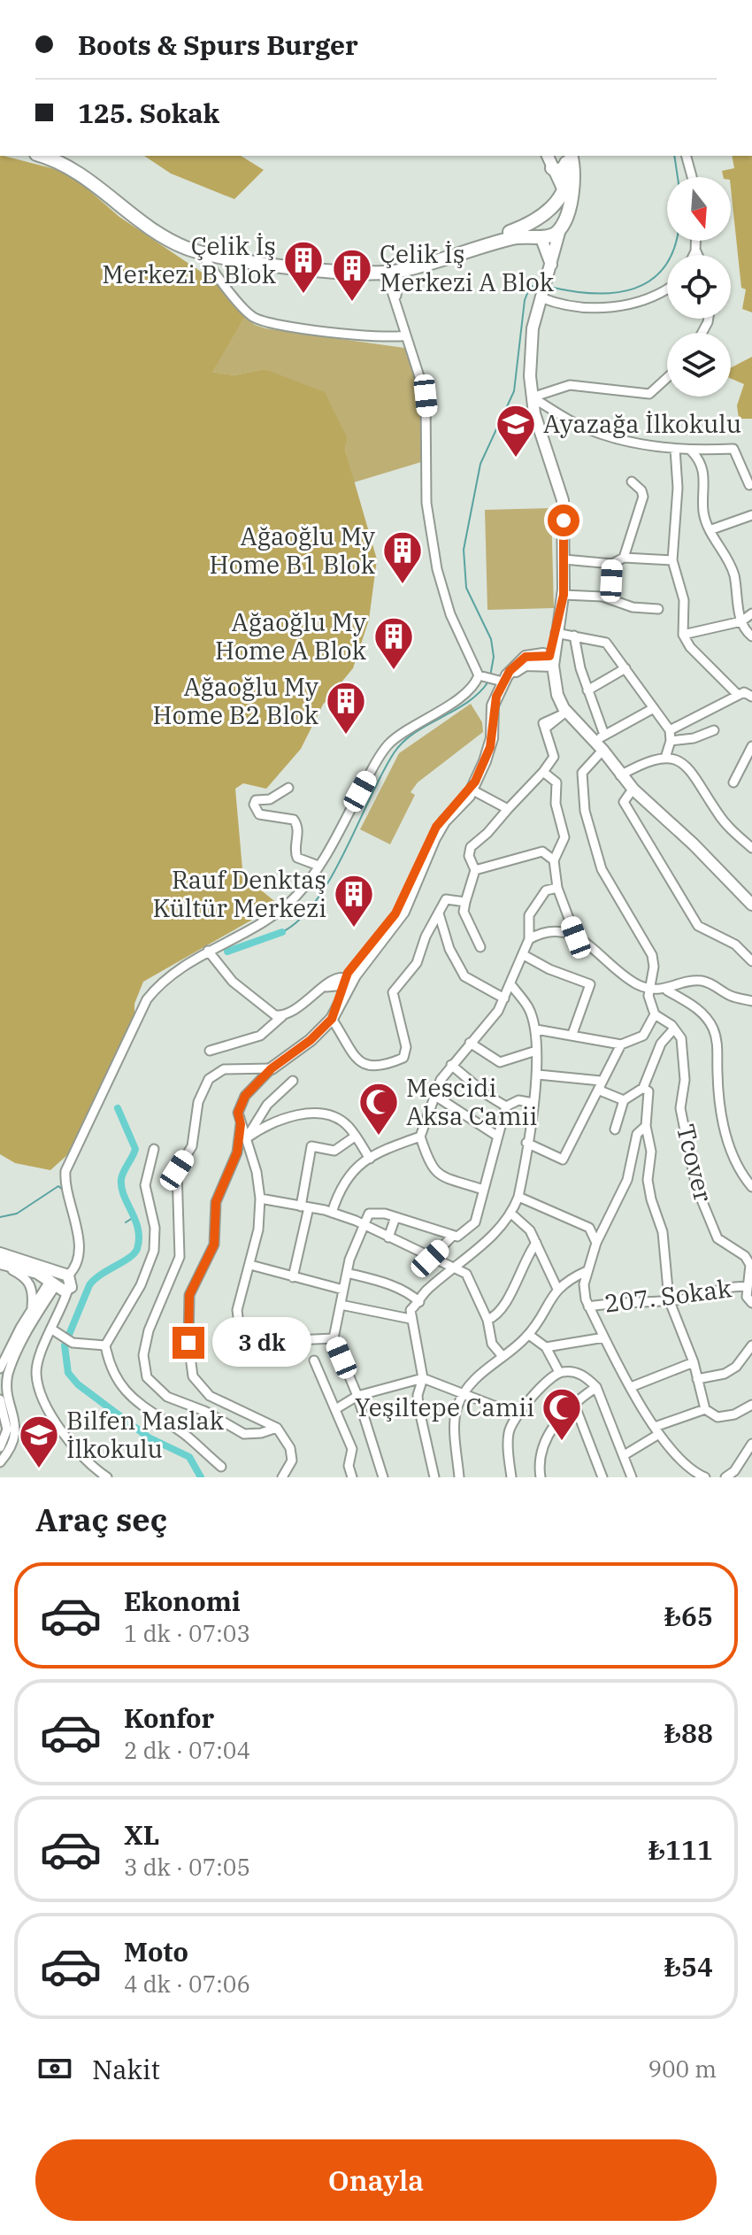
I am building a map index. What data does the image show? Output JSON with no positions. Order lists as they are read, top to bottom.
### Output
{
  "streets": {
    "street": ["Tcover", "207. Sokak"]
  },
  "crossings": [
    ["Tcover", "207. Sokak"]
  ],
  "places": {
    "building": [
      "Çelik İş Merkezi B Blok",
      "Çelik İş Merkezi A Blok",
      "Ağaoğlu My Home B1 Blok",
      "Ağaoğlu My Home A Blok",
      "Ağaoğlu My Home B2 Blok",
      "Rauf Denktaş Kültür Merkezi"
    ],
    "school or university": ["Ayazağa İlkokulu", "Bilfen Maslak İlkokulu"],
    "mosque": ["Mescidi Aksa Camii", "Yeşiltepe Camii"]
  },
  "north": "bottom",
  "page": {
    "banner": ["Boots & Spurs Burger", "125. Sokak"],
    "bubble": "3 dk",
    "heading": "Araç seç",
    "list": [
      {
        "name": "Ekonomi",
        "note": "1 dk · 07:03",
        "value": "₺65"
      },
      {
        "name": "Konfor",
        "note": "2 dk · 07:04",
        "value": "₺88"
      },
      {
        "name": "XL",
        "note": "3 dk · 07:05",
        "value": "₺111"
      },
      {
        "name": "Moto",
        "note": "4 dk · 07:06",
        "value": "₺54"
      }
    ],
    "pay": ["Nakit", "900 m"],
    "buttons": "Onayla"
  }
}
